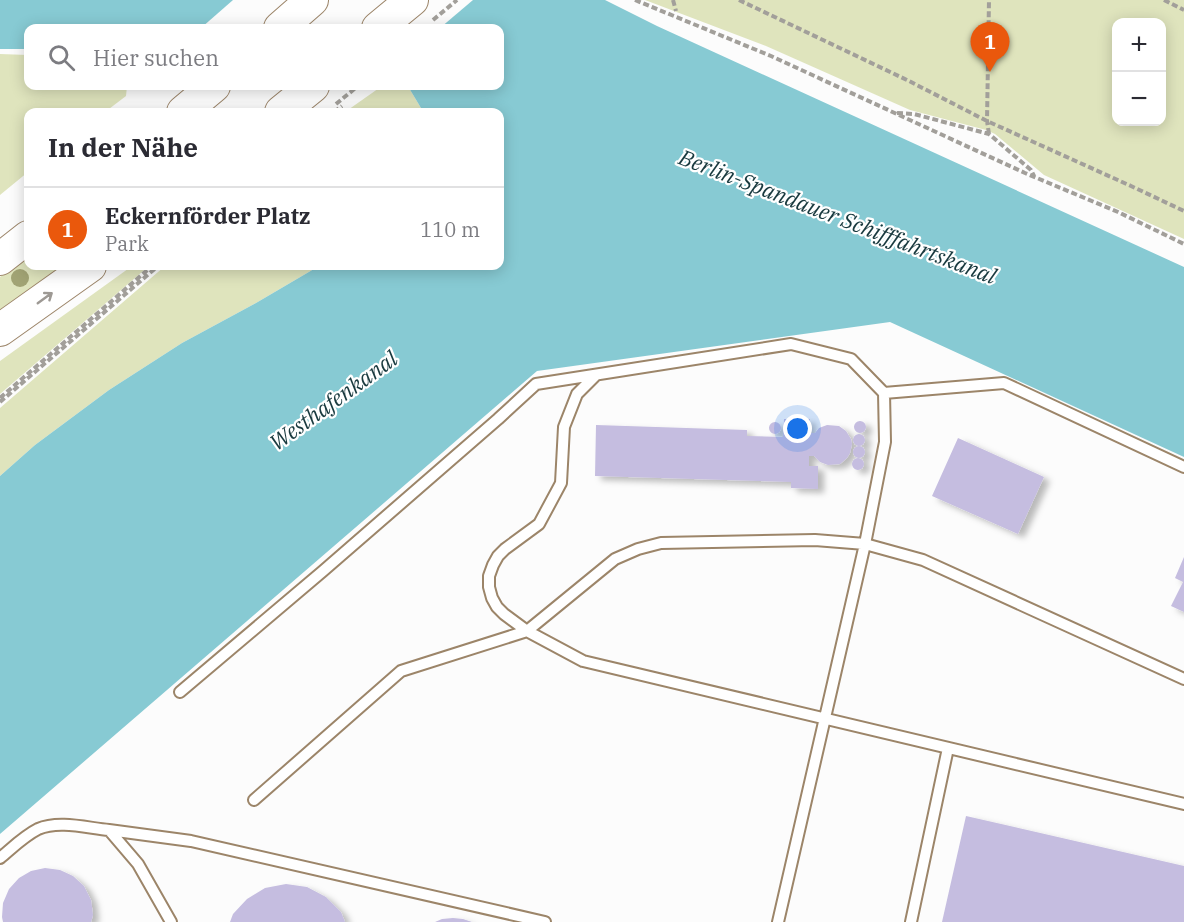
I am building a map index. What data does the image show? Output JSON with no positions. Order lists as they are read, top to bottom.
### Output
{
  "water": ["Berlin-Spandauer Schifffahrtskanal", "Westhafenkanal"],
  "page": {
    "map_buttons": ["+", "−"],
    "pins": "1",
    "search": "Hier suchen",
    "heading": "In der Nähe",
    "list": [
      {
        "mark": "1",
        "name": "Eckernförder Platz",
        "note": "Park",
        "value": "110 m"
      }
    ]
  }
}
